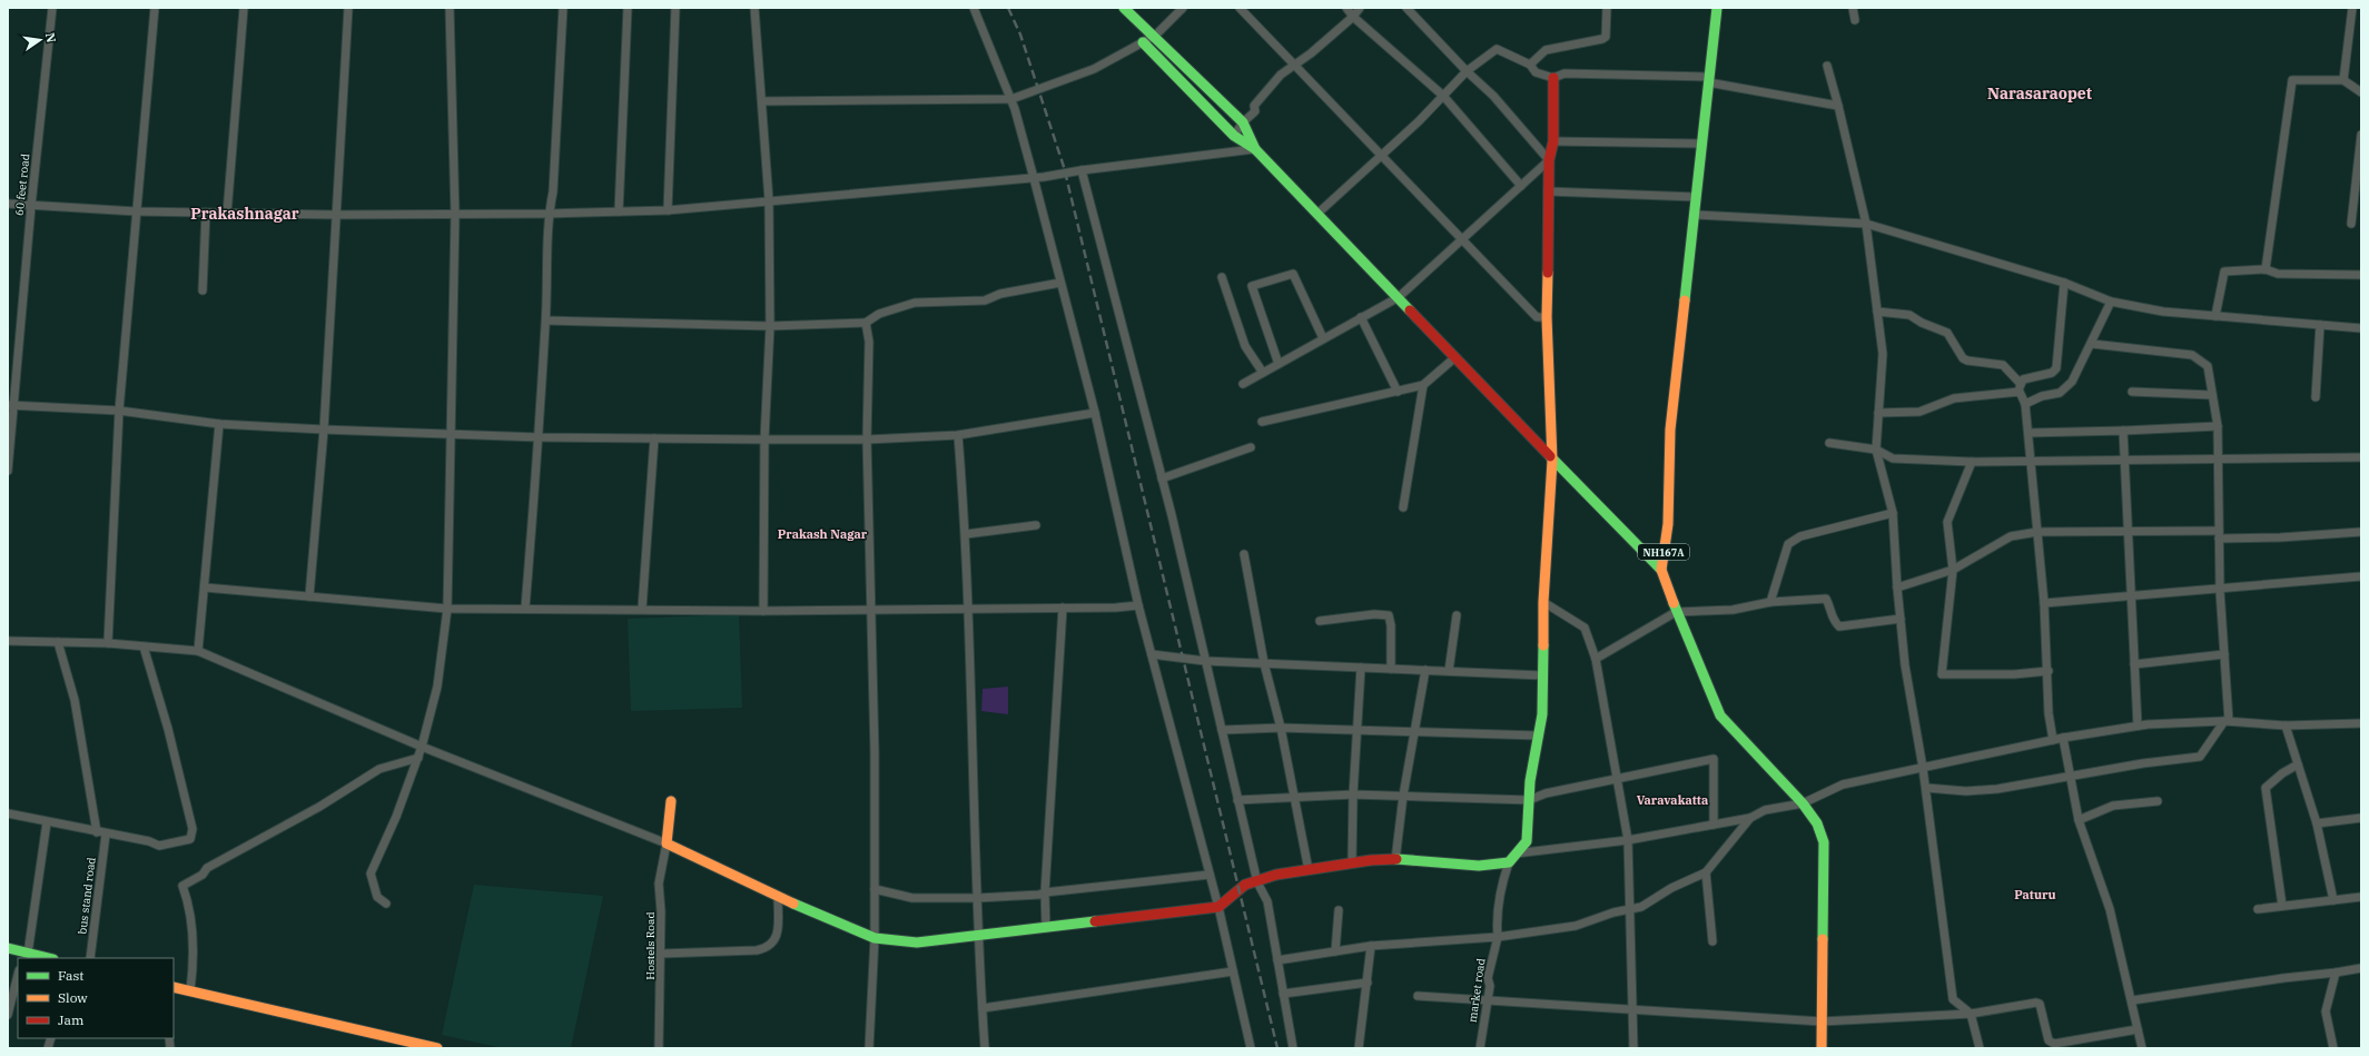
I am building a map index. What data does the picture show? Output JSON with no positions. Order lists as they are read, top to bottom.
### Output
{
  "streets": {
    "main road": ["NH167A"],
    "street": [
      "60 feet road",
      "bus stand road",
      "Hostels Road",
      "market road"
    ]
  },
  "districts": [
    "Narasaraopet",
    "Prakashnagar",
    "Prakash Nagar",
    "Varavakatta",
    "Paturu"
  ],
  "legend": ["Fast", "Slow", "Jam"],
  "north": "right"
}
